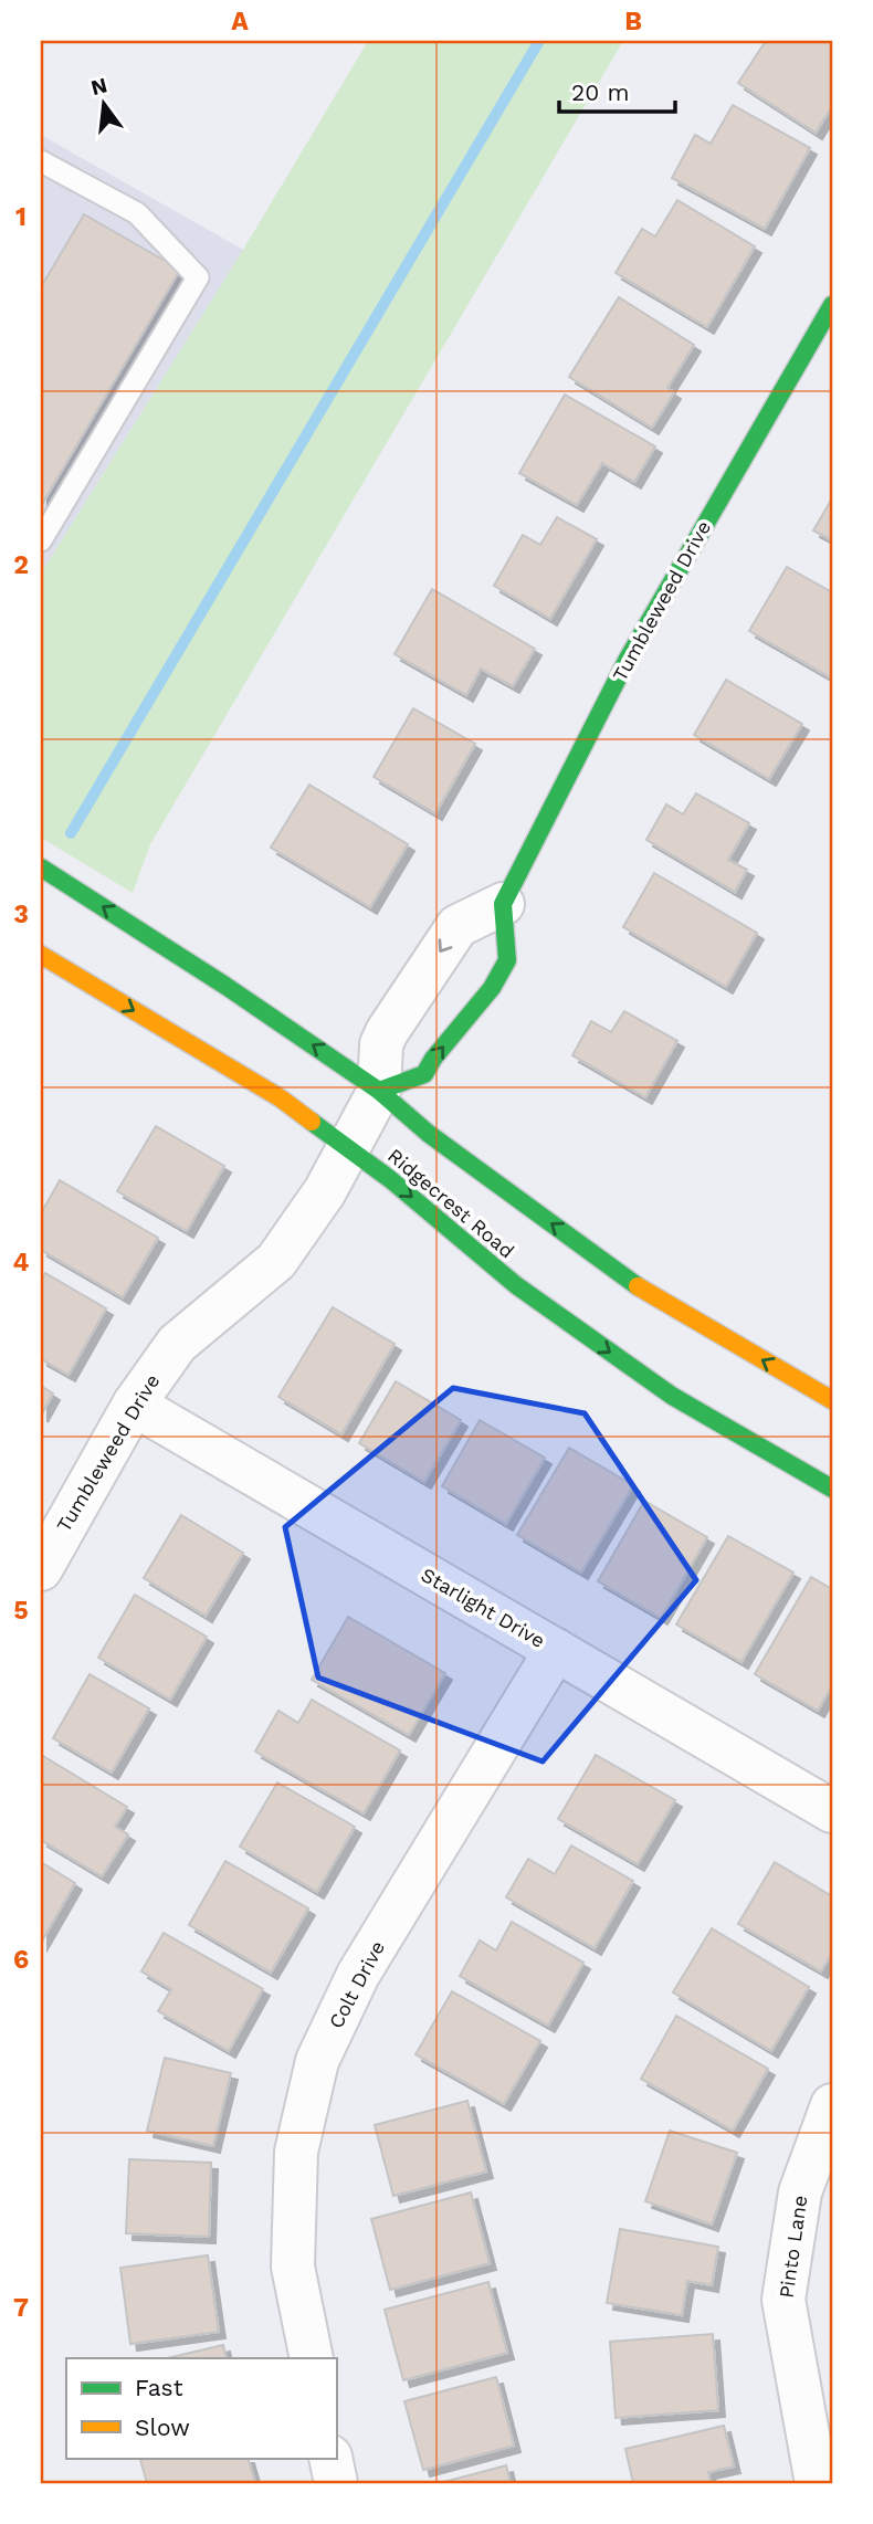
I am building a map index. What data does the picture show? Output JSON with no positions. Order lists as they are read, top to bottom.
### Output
{
  "streets": {
    "main road": ["Tumbleweed Drive", "Ridgecrest Road"],
    "street": ["Starlight Drive", "Colt Drive", "Pinto Lane"]
  },
  "crossings": [
    ["Tumbleweed Drive", "Ridgecrest Road"],
    ["Tumbleweed Drive", "Starlight Drive"],
    ["Starlight Drive", "Colt Drive"]
  ],
  "legend": ["Fast", "Slow"],
  "scale_bar": "20 m",
  "north": "top",
  "grid": {
    "columns": ["A", "B"],
    "rows": [
      "1",
      "2",
      "3",
      "4",
      "5",
      "6",
      "7"
    ]
  }
}
